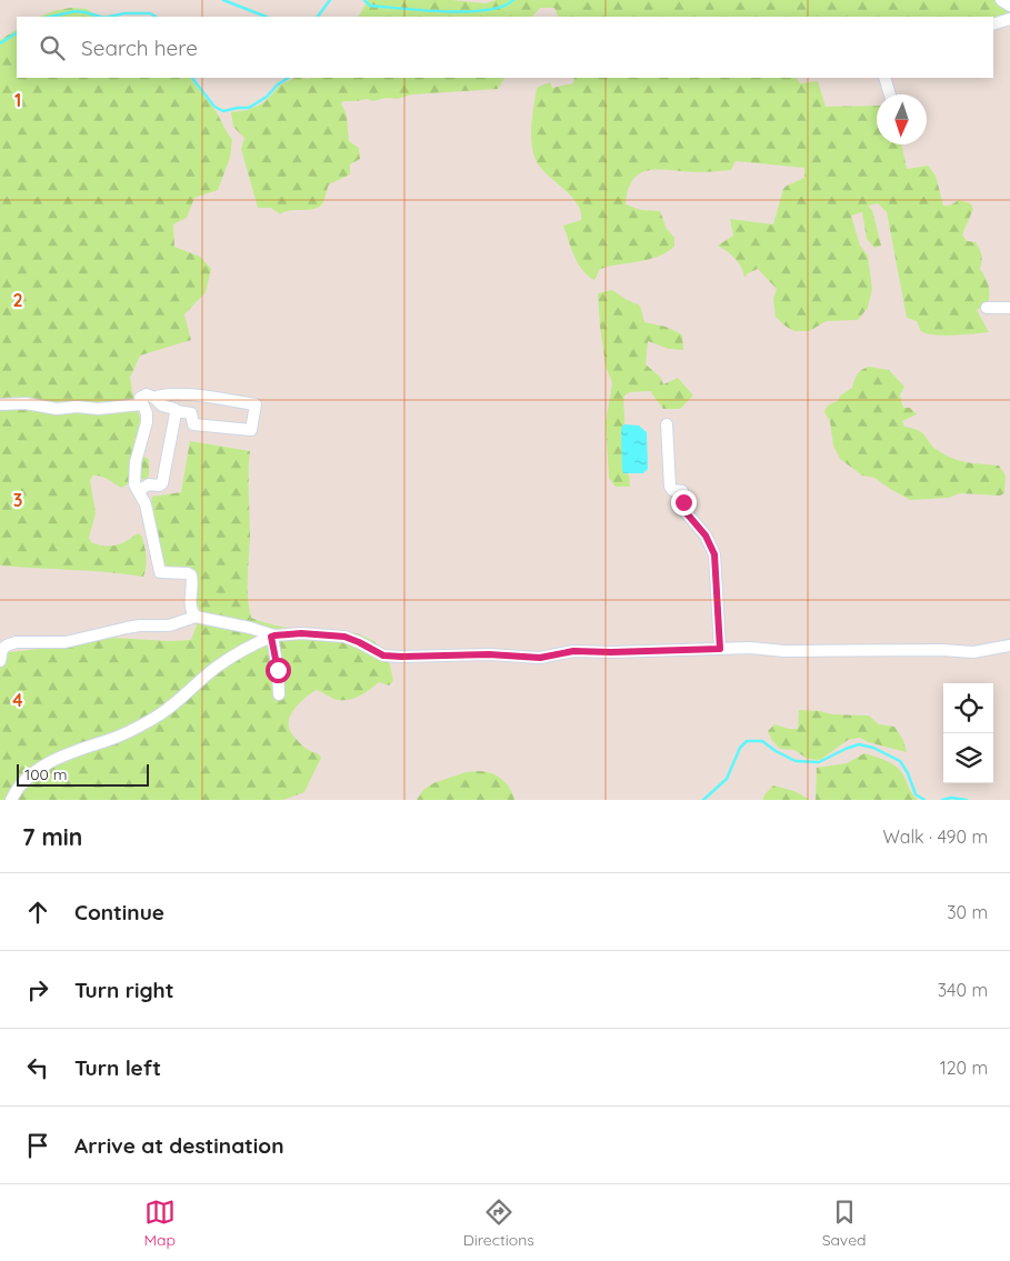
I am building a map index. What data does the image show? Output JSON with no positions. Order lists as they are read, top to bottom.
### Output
{
  "scale_bar": "100 m",
  "north": "bottom",
  "page": {
    "search": "Search here",
    "scale": "100 m",
    "heading": ["7 min", "Walk · 490 m"],
    "list": [
      ["Continue", "30 m"],
      ["Turn right", "340 m"],
      ["Turn left", "120 m"],
      "Arrive at destination"
    ],
    "nav": ["Map", "Directions", "Saved"]
  },
  "grid": {
    "rows": [
      "1",
      "2",
      "3",
      "4"
    ]
  }
}
